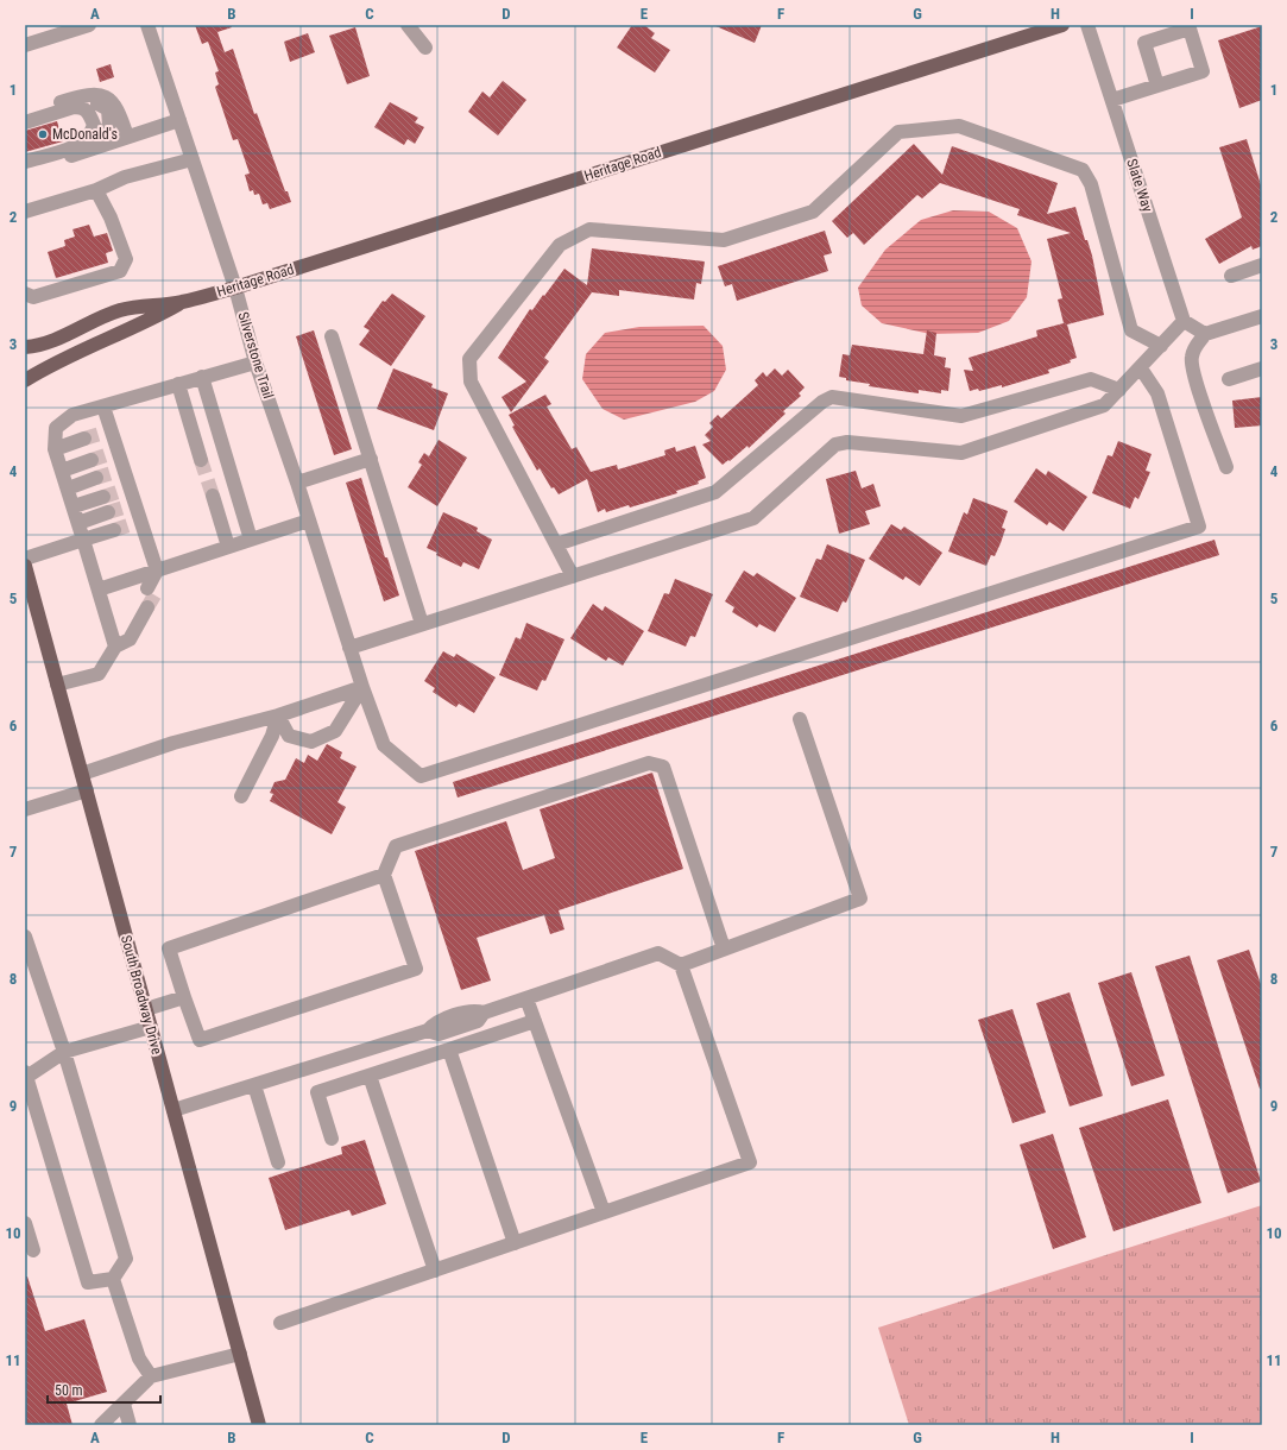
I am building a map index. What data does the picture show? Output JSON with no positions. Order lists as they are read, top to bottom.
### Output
{
  "streets": {
    "main road": ["Heritage Road", "South Broadway Drive"],
    "street": ["Slate Way", "Silverstone Trail"]
  },
  "crossings": [
    ["Heritage Road", "Silverstone Trail"]
  ],
  "places": ["McDonald's"],
  "scale_bar": "50 m",
  "grid": {
    "columns": [
      "A",
      "B",
      "C",
      "D",
      "E",
      "F",
      "G",
      "H",
      "I"
    ],
    "rows": [
      "1",
      "2",
      "3",
      "4",
      "5",
      "6",
      "7",
      "8",
      "9",
      "10",
      "11"
    ]
  }
}
